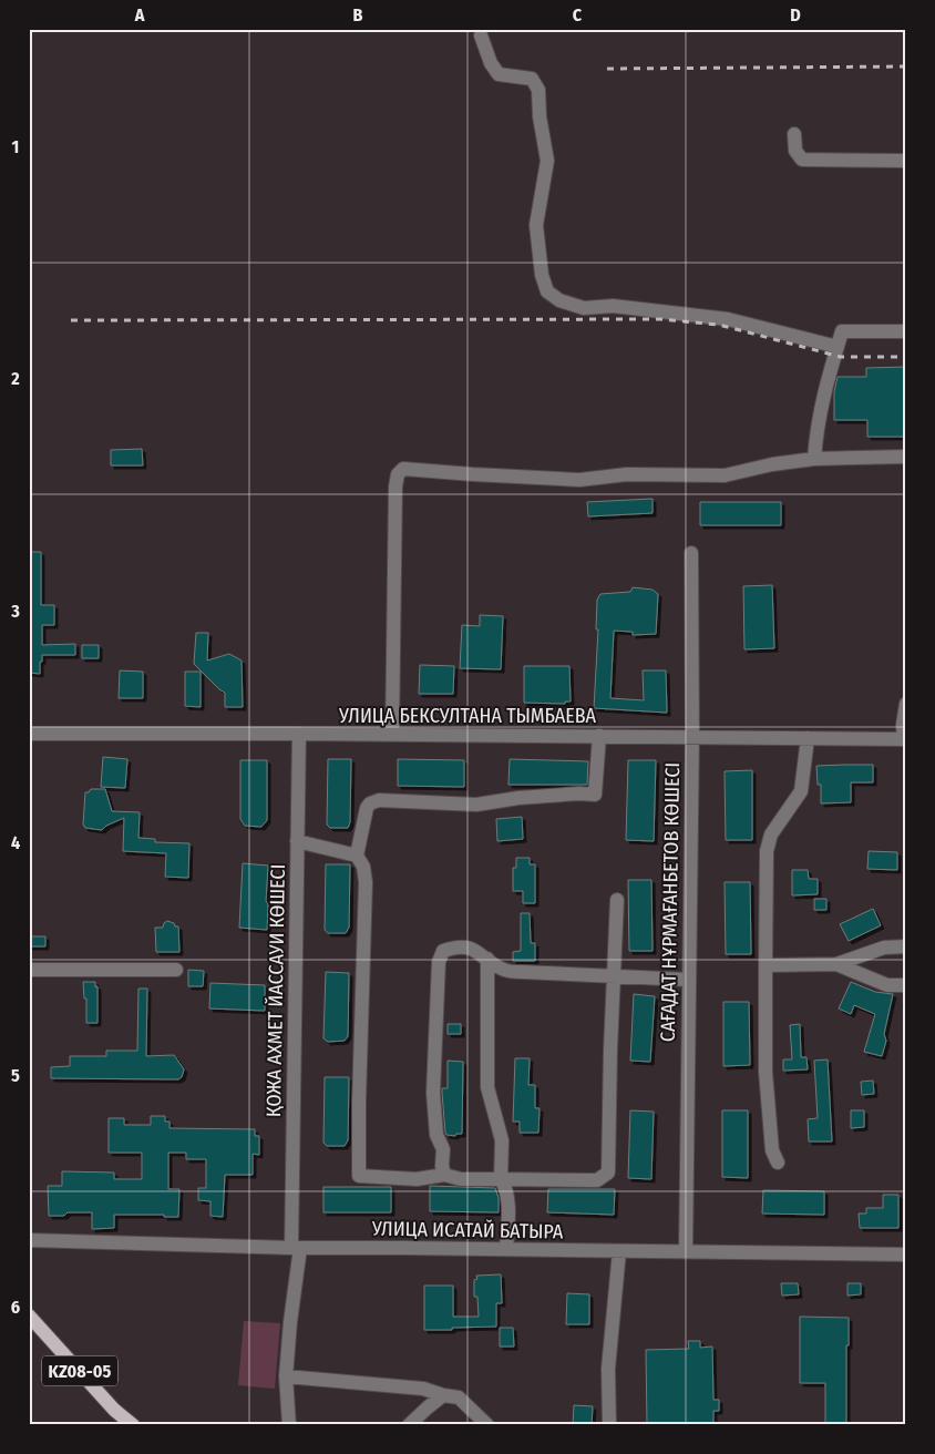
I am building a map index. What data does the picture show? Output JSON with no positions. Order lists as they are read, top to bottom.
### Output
{
  "streets": {
    "main road": ["KZ08-05"],
    "street": [
      "УЛИЦА БЕКСУЛТАНА ТЫМБАЕВА",
      "САҒАДАТ НҰРМАҒАНБЕТОВ КӨШЕСІ",
      "ҚОЖА АХМЕТ ЙАССАУИ КӨШЕСІ",
      "УЛИЦА ИСАТАЙ БАТЫРА"
    ]
  },
  "crossings": [
    ["УЛИЦА БЕКСУЛТАНА ТЫМБАЕВА", "САҒАДАТ НҰРМАҒАНБЕТОВ КӨШЕСІ"],
    ["УЛИЦА БЕКСУЛТАНА ТЫМБАЕВА", "ҚОЖА АХМЕТ ЙАССАУИ КӨШЕСІ"],
    ["САҒАДАТ НҰРМАҒАНБЕТОВ КӨШЕСІ", "УЛИЦА ИСАТАЙ БАТЫРА"],
    ["ҚОЖА АХМЕТ ЙАССАУИ КӨШЕСІ", "УЛИЦА ИСАТАЙ БАТЫРА"]
  ],
  "grid": {
    "columns": [
      "A",
      "B",
      "C",
      "D"
    ],
    "rows": [
      "1",
      "2",
      "3",
      "4",
      "5",
      "6"
    ]
  }
}
